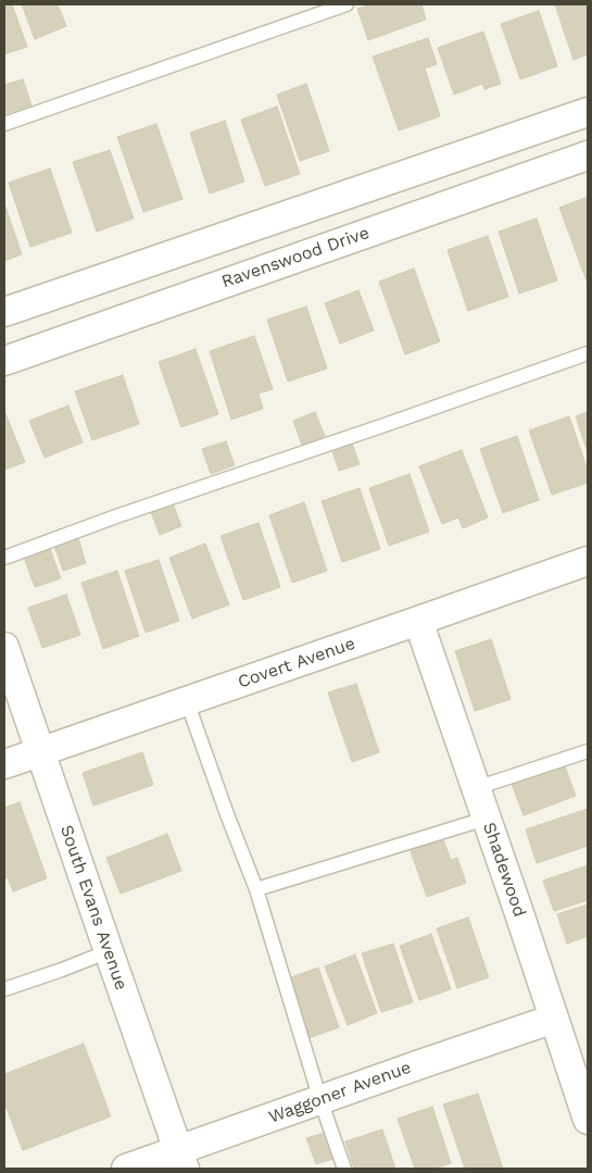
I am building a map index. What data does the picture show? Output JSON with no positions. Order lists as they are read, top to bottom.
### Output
{
  "streets": {
    "street": [
      "Ravenswood Drive",
      "Covert Avenue",
      "Shadewood",
      "South Evans Avenue",
      "Waggoner Avenue"
    ]
  },
  "crossings": [
    ["Covert Avenue", "Shadewood"],
    ["Covert Avenue", "South Evans Avenue"],
    ["Shadewood", "Waggoner Avenue"],
    ["South Evans Avenue", "Waggoner Avenue"]
  ]
}
